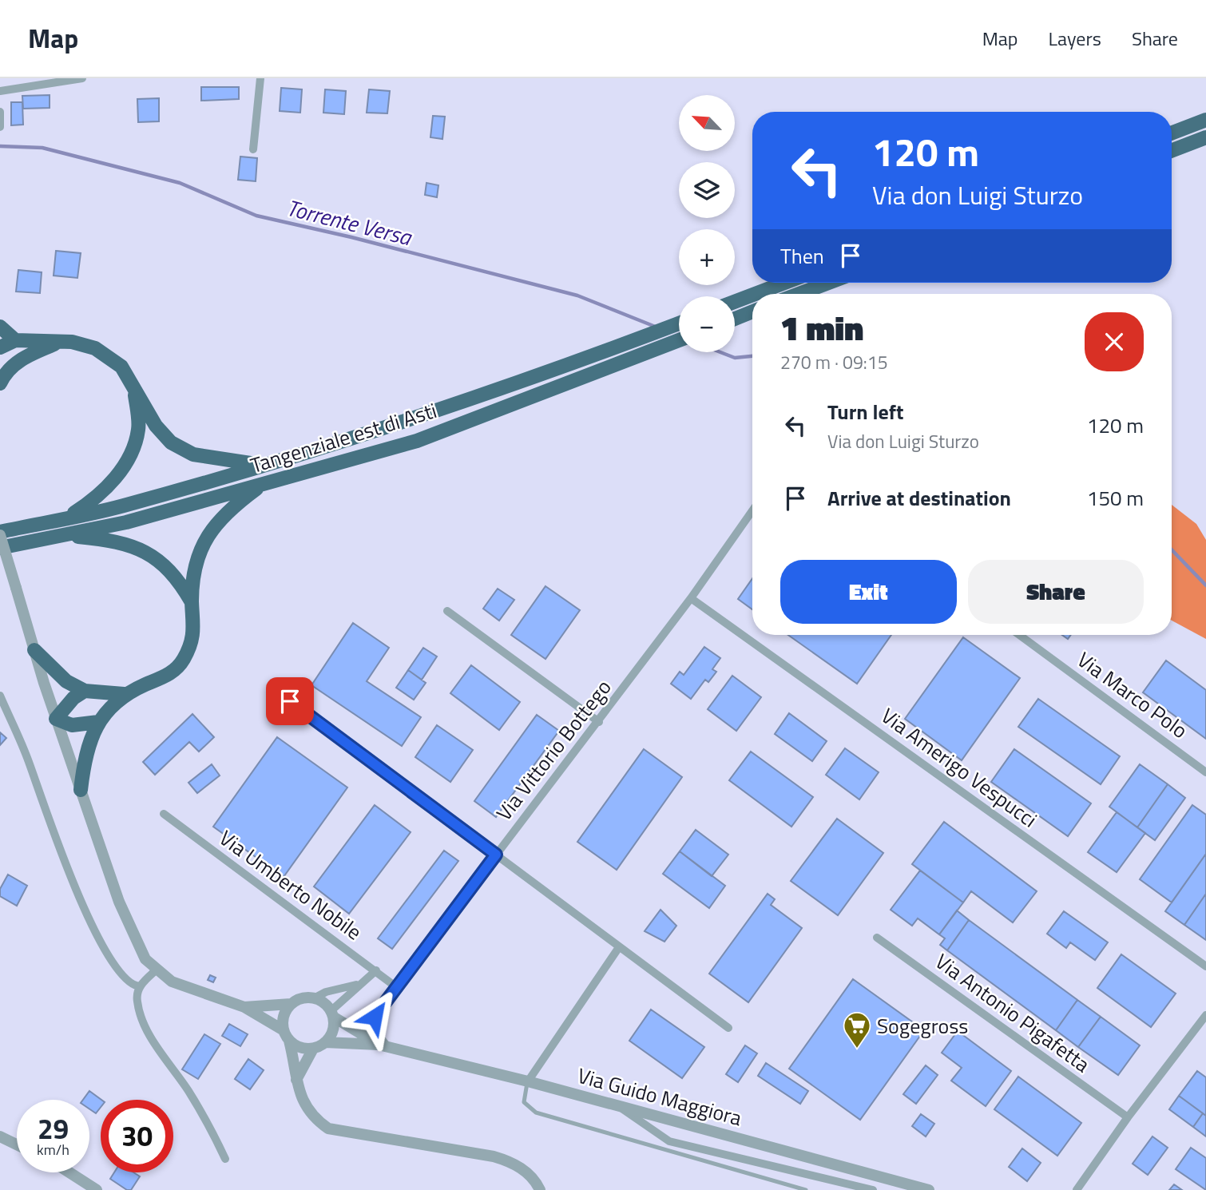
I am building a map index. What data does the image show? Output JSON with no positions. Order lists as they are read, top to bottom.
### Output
{
  "streets": {
    "highway": ["Tangenziale est di Asti"],
    "street": [
      "Via Marco Polo",
      "Via Vittorio Bottego",
      "Via Amerigo Vespucci",
      "Via Umberto Nobile",
      "Via Antonio Pigafetta",
      "Via Guido Maggiora"
    ]
  },
  "crossings": [
    ["Via Vittorio Bottego", "Via Amerigo Vespucci"],
    ["Via Vittorio Bottego", "Via Umberto Nobile"],
    ["Via Vittorio Bottego", "Via Guido Maggiora"]
  ],
  "water": ["Torrente Versa"],
  "places": {
    "supermarket": ["Sogegross"]
  },
  "north": "top left",
  "page": {
    "header": "Map",
    "nav": ["Map", "Layers", "Share"],
    "map_buttons": ["+", "−"],
    "turn": ["120 m", "Via don Luigi Sturzo"],
    "then": "Then",
    "heading": ["1 min", "270 m · 09:15"],
    "list": [
      {
        "name": "Turn left",
        "note": "Via don Luigi Sturzo",
        "value": "120 m"
      },
      {
        "name": "Arrive at destination",
        "value": "150 m"
      }
    ],
    "buttons": ["Exit", "Share"],
    "speed": "29 km/h",
    "limit": "30"
  }
}
